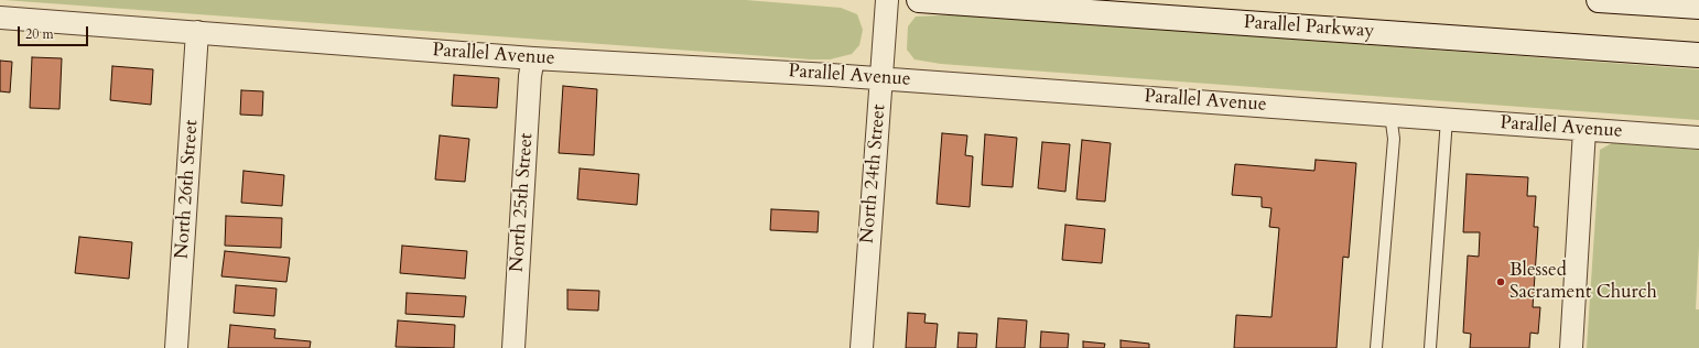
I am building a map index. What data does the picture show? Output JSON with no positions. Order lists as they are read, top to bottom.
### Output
{
  "streets": {
    "main road": ["Parallel Parkway"],
    "street": [
      "Parallel Avenue",
      "North 24th Street",
      "North 26th Street",
      "North 25th Street"
    ]
  },
  "crossings": [
    ["Parallel Avenue", "North 24th Street"],
    ["Parallel Avenue", "North 26th Street"],
    ["Parallel Avenue", "North 25th Street"]
  ],
  "places": ["Blessed Sacrament Church"],
  "scale_bar": "20 m"
}
